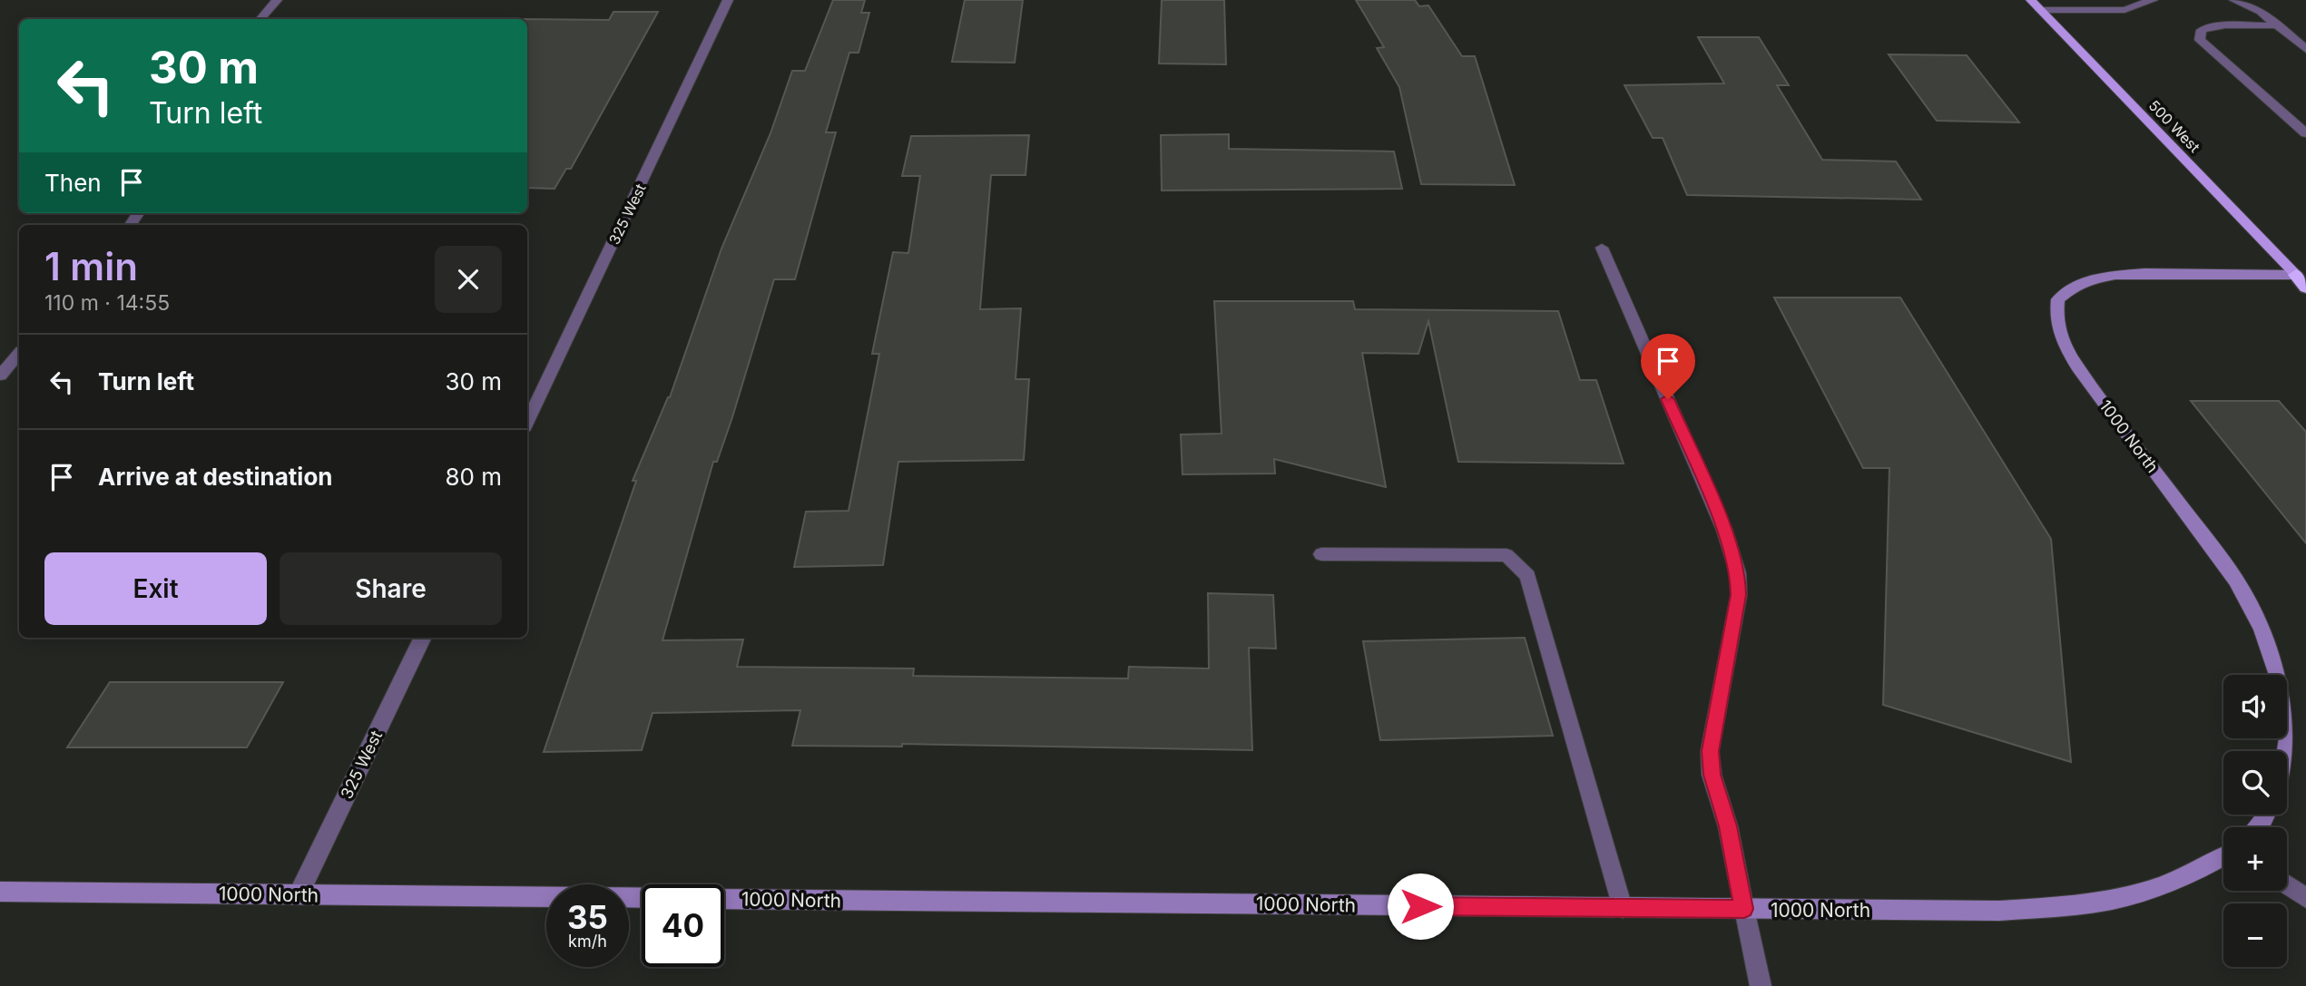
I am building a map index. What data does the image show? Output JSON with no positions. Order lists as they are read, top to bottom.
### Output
{
  "streets": {
    "main road": ["500 West"],
    "street": ["325 West", "1000 North"]
  },
  "crossings": [
    ["500 West", "1000 North"],
    ["325 West", "1000 North"]
  ],
  "page": {
    "turn": ["30 m", "Turn left"],
    "then": "Then",
    "heading": ["1 min", "110 m · 14:55"],
    "list": [
      {
        "name": "Turn left",
        "value": "30 m"
      },
      {
        "name": "Arrive at destination",
        "value": "80 m"
      }
    ],
    "buttons": ["Exit", "Share"],
    "map_buttons": ["+", "−"],
    "speed": "35 km/h",
    "limit": "40"
  }
}
